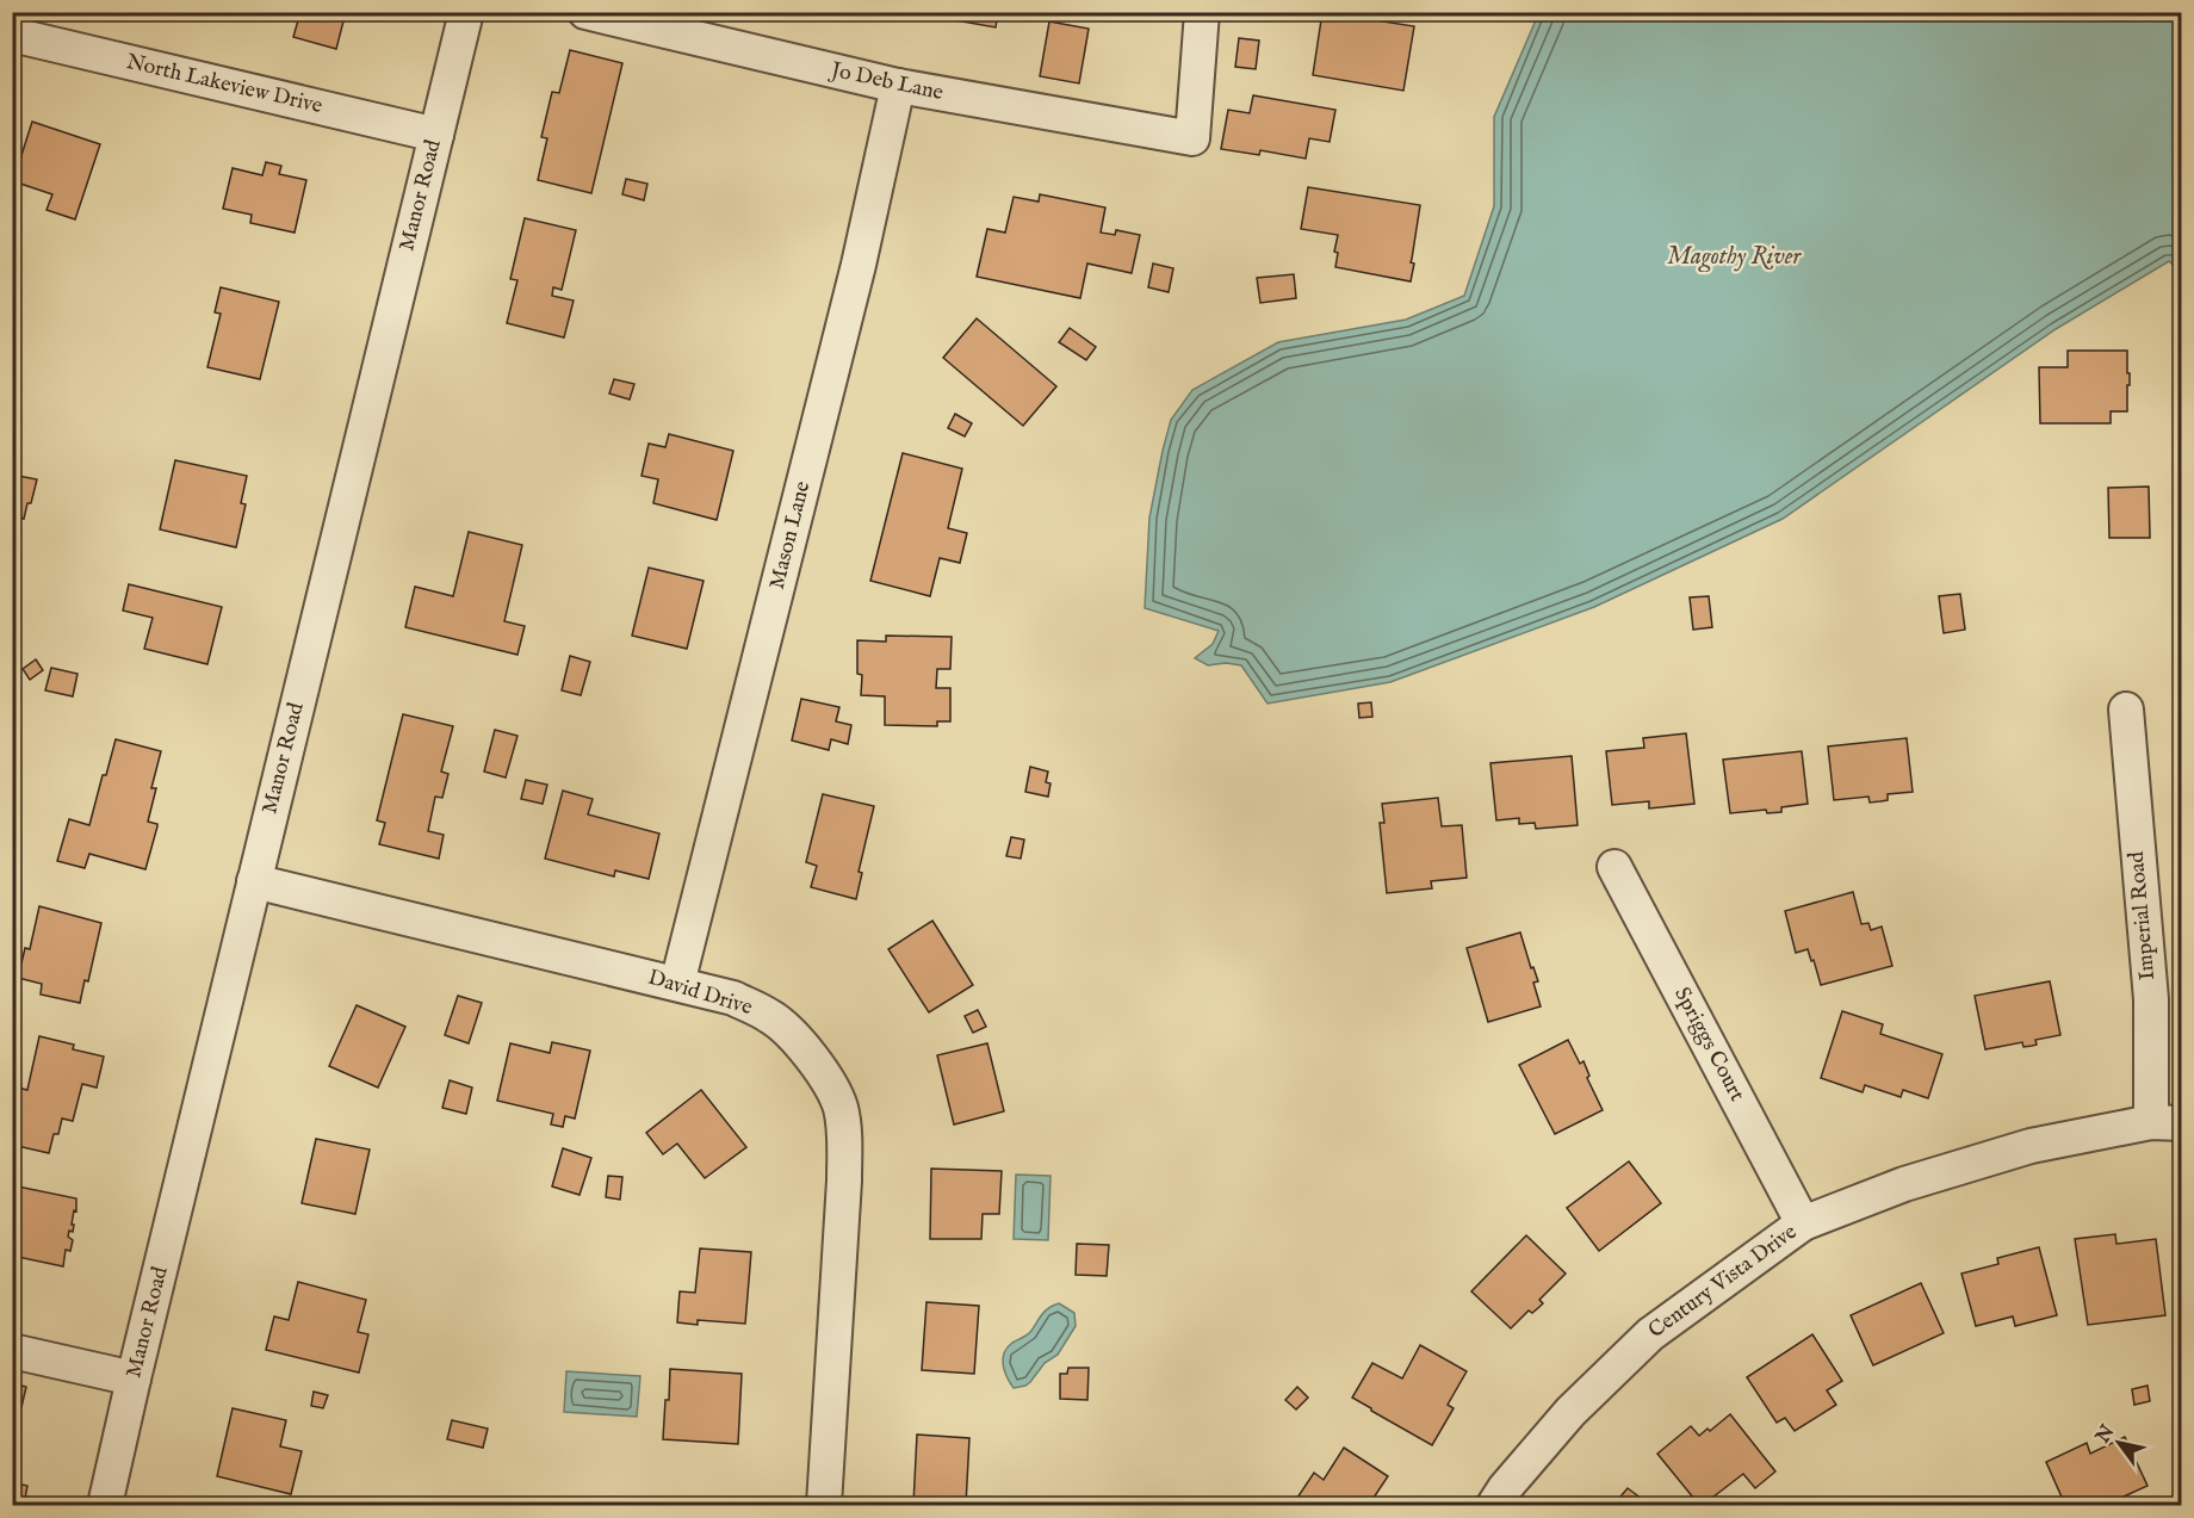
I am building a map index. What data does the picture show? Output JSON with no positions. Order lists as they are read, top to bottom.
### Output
{
  "streets": {
    "street": [
      "Jo Deb Lane",
      "North Lakeview Drive",
      "Manor Road",
      "Mason Lane",
      "Imperial Road",
      "David Drive",
      "Spriggs Court",
      "Century Vista Drive"
    ]
  },
  "crossings": [
    ["Jo Deb Lane", "Mason Lane"],
    ["North Lakeview Drive", "Manor Road"],
    ["Manor Road", "David Drive"],
    ["Mason Lane", "David Drive"],
    ["Imperial Road", "Century Vista Drive"],
    ["Spriggs Court", "Century Vista Drive"]
  ],
  "water": ["Magothy River"],
  "north": "top left"
}
